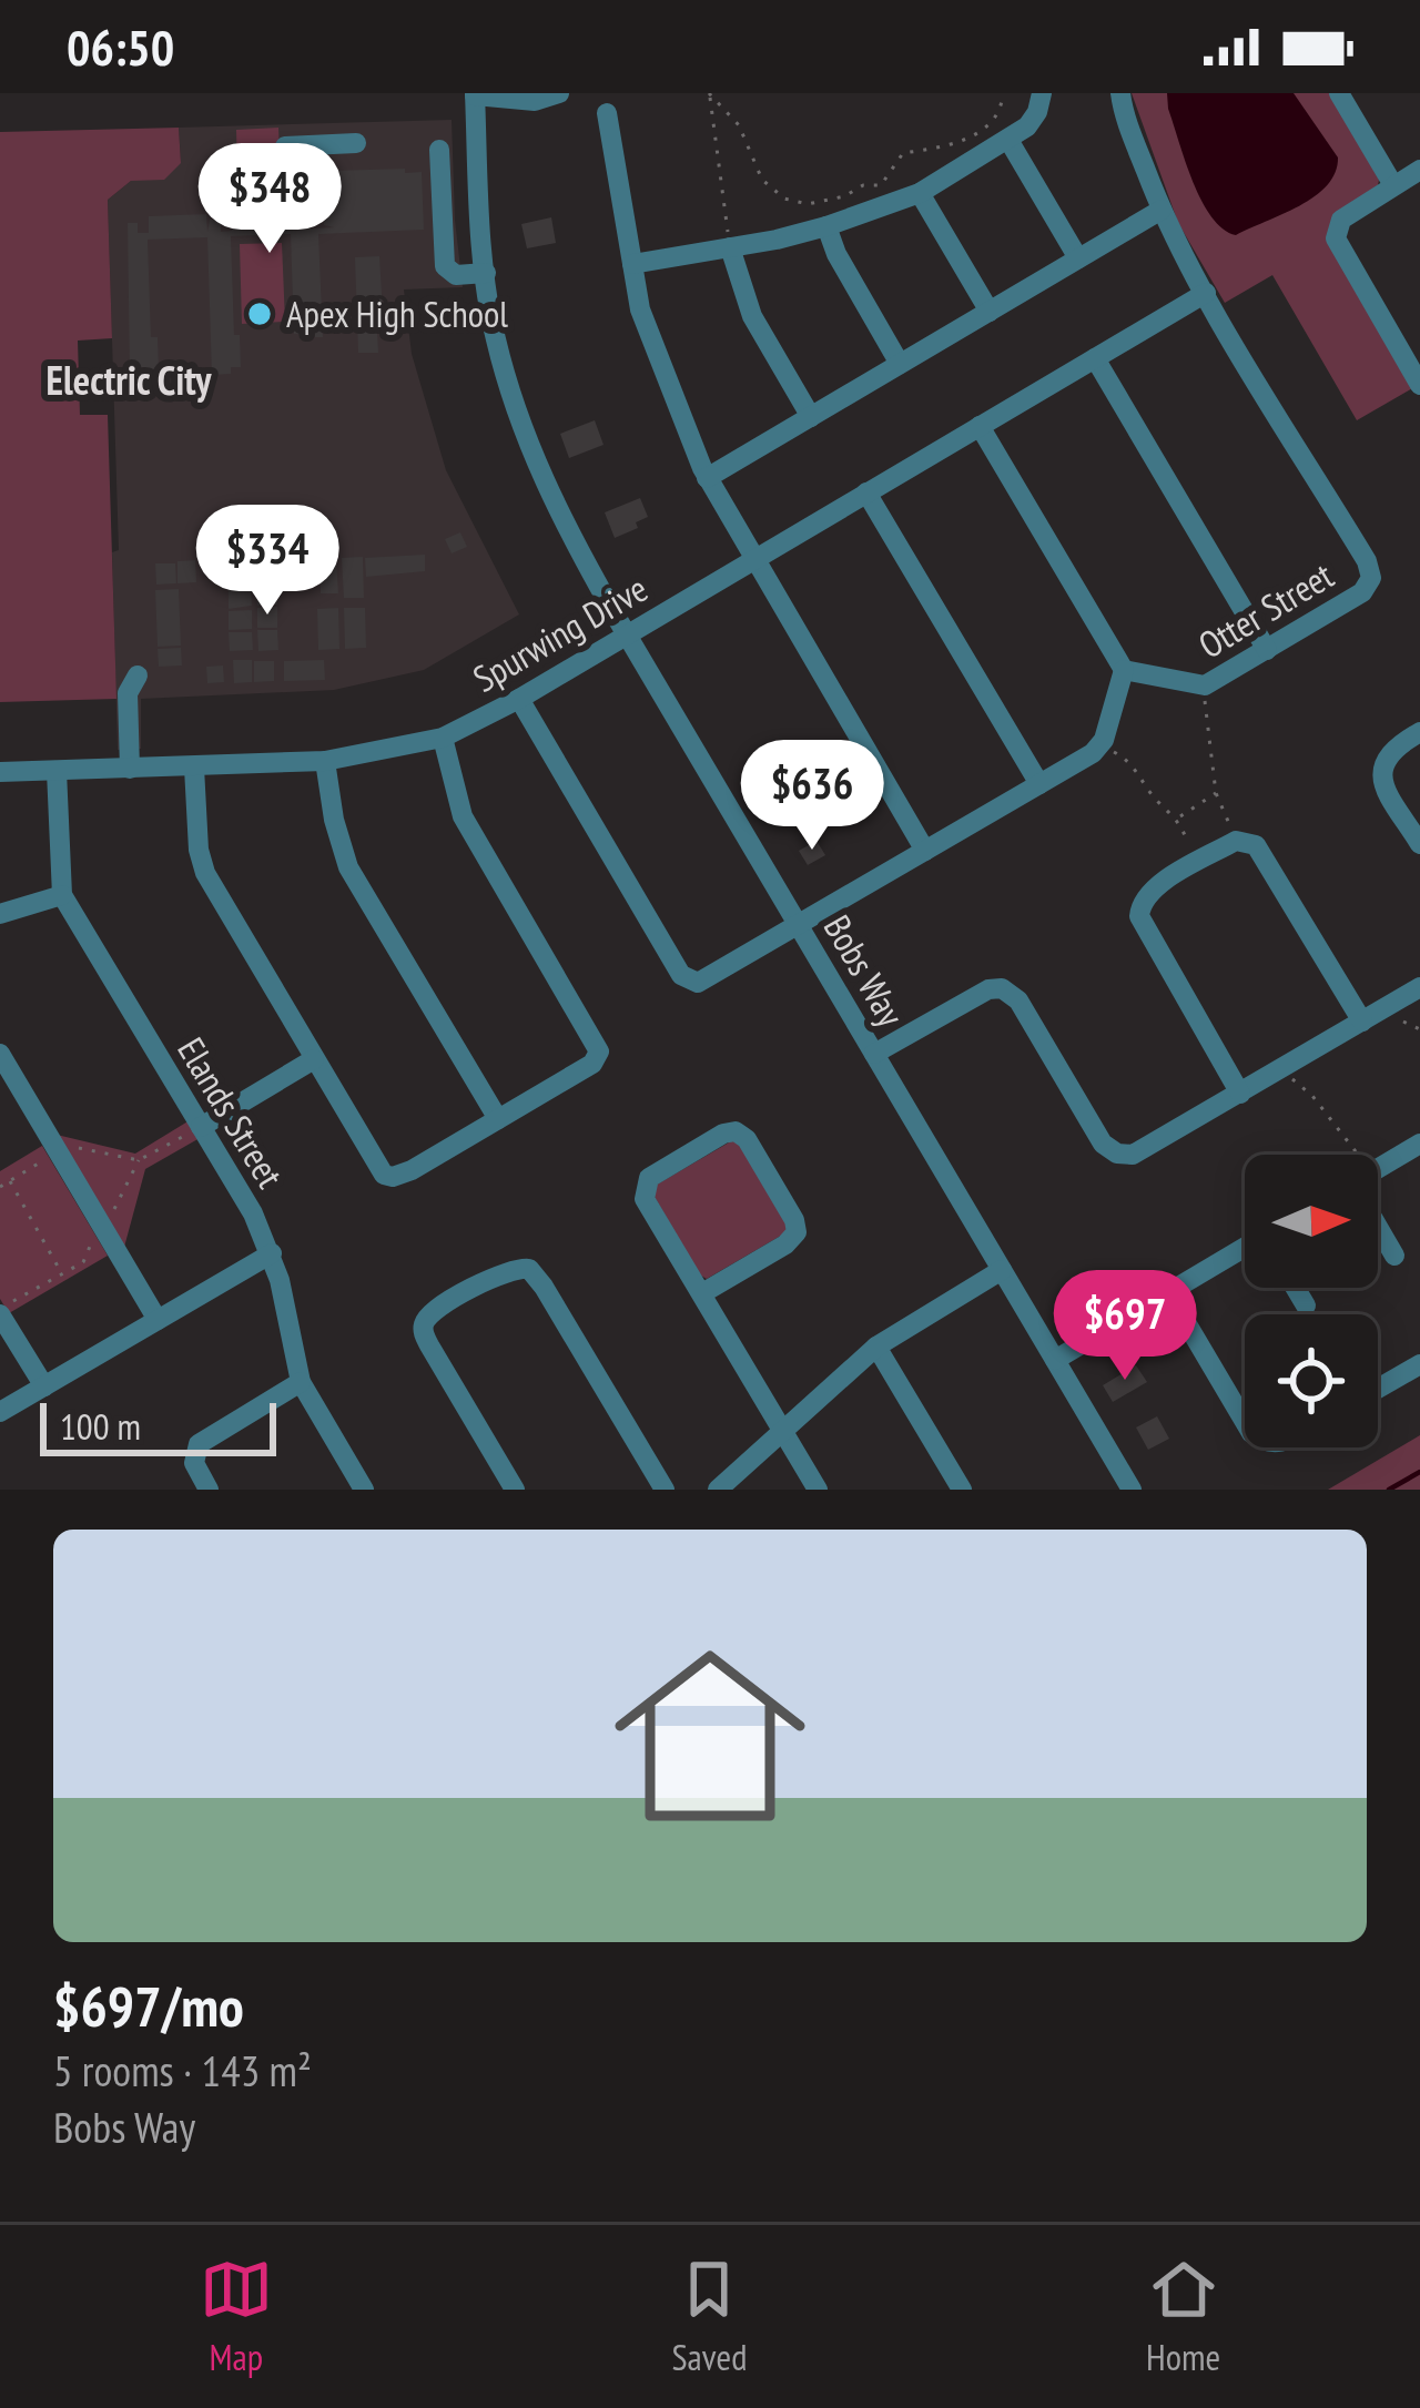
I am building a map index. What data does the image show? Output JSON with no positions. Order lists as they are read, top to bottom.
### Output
{
  "streets": {
    "street": [
      "Otter Street",
      "Spurwing Drive",
      "Bobs Way",
      "Elands Street"
    ]
  },
  "crossings": [
    ["Otter Street", "Spurwing Drive"],
    ["Spurwing Drive", "Bobs Way"],
    ["Spurwing Drive", "Elands Street"]
  ],
  "districts": ["Electric City"],
  "places": ["Apex High School"],
  "scale_bar": "100 m",
  "north": "right",
  "page": {
    "status": "06:50",
    "price": [
      "$348",
      "$334",
      "$636",
      "$697"
    ],
    "scale": "100 m",
    "list": [
      {
        "name": "$697/mo",
        "note": "5 rooms · 143 m² · Bobs Way"
      }
    ],
    "tabs": ["Map", "Saved", "Home"]
  }
}
